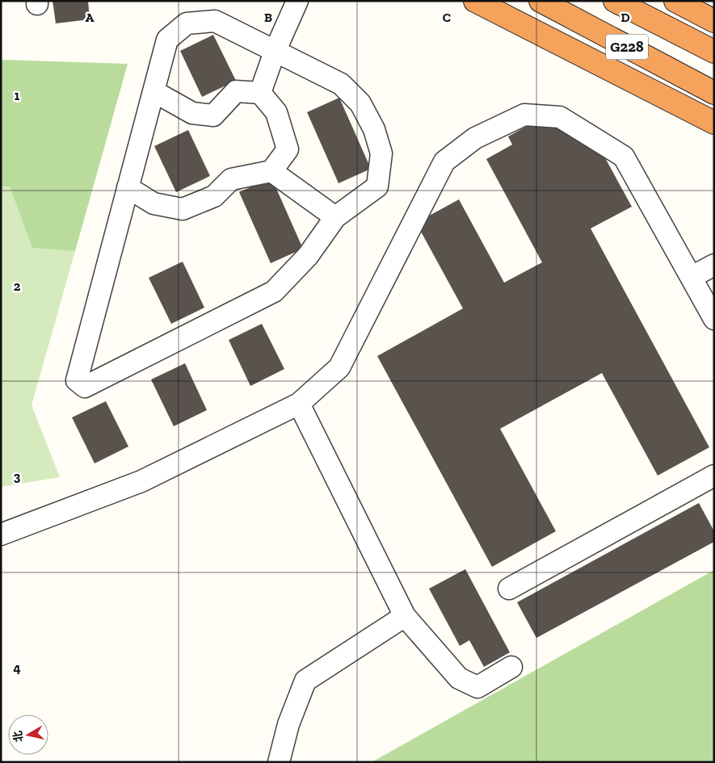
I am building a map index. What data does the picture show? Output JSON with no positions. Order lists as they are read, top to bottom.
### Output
{
  "streets": {
    "highway": ["G228"]
  },
  "north": "left",
  "grid": {
    "columns": [
      "A",
      "B",
      "C",
      "D"
    ],
    "rows": [
      "1",
      "2",
      "3",
      "4"
    ]
  }
}
